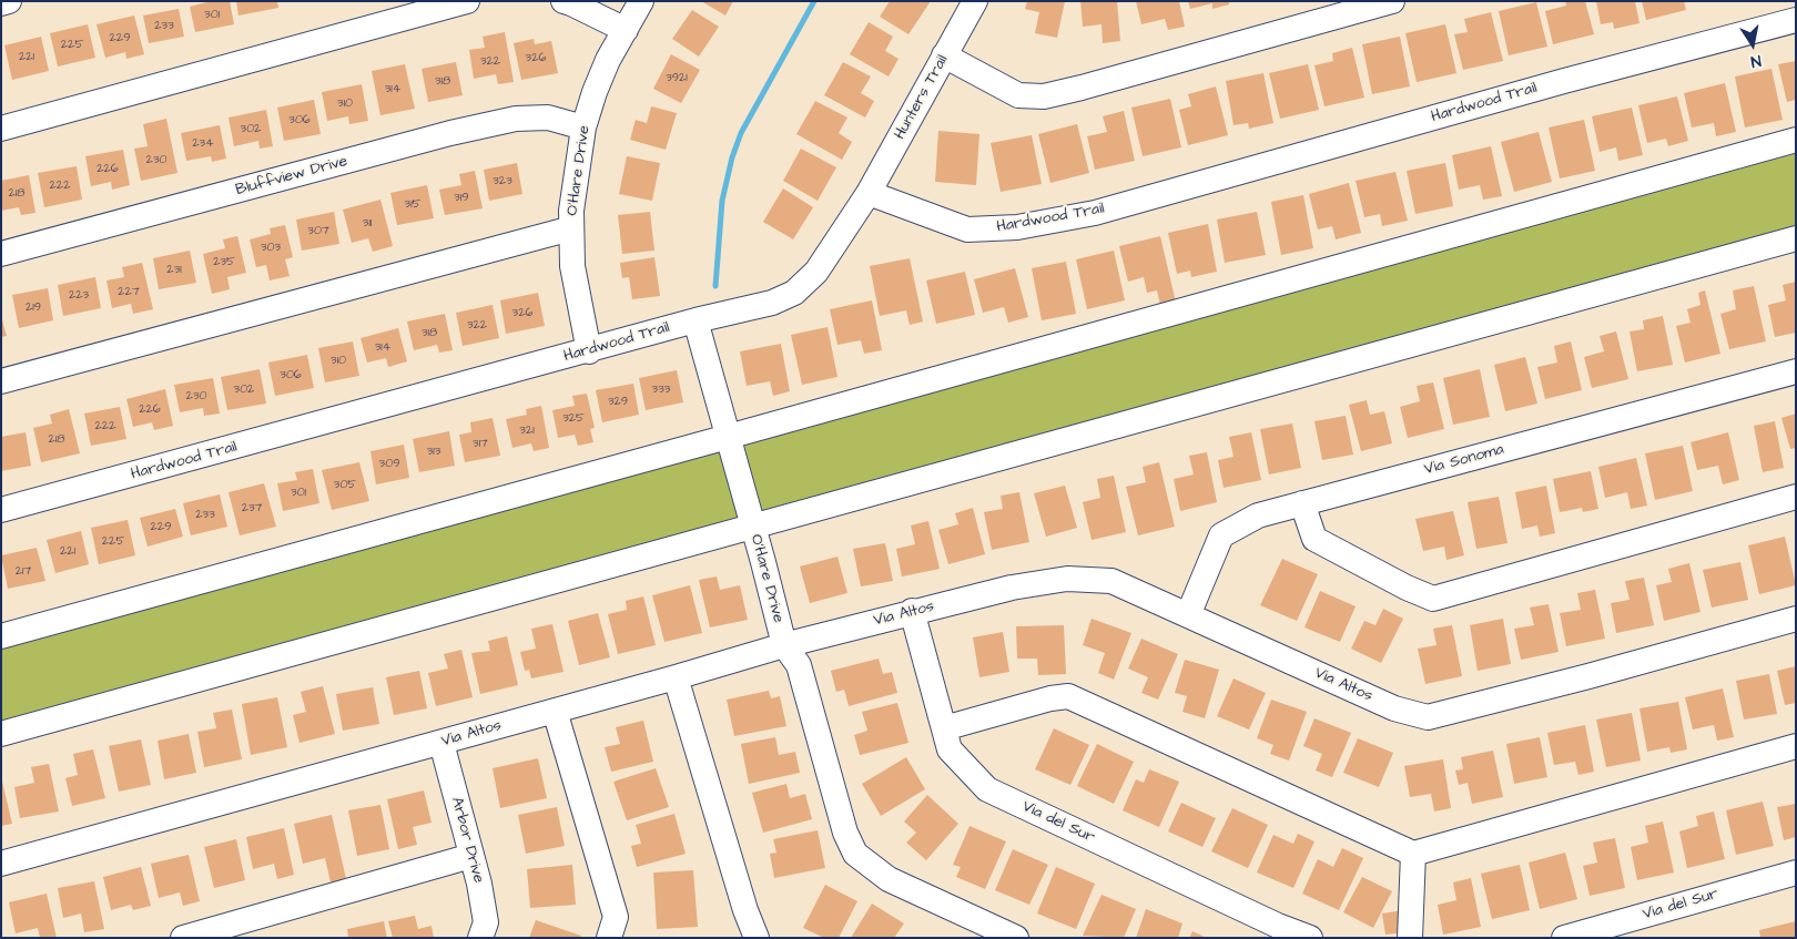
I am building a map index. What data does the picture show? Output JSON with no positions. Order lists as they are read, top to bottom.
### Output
{
  "streets": {
    "street": [
      "Hunters Trail",
      "Hardwood Trail",
      "O'Hare Drive",
      "Bluffview Drive",
      "Via Sonoma",
      "Via Altos",
      "Via del Sur",
      "Arbor Drive"
    ]
  },
  "crossings": [
    ["Hunters Trail", "Hardwood Trail"],
    ["Hardwood Trail", "O'Hare Drive"],
    ["O'Hare Drive", "Bluffview Drive"],
    ["O'Hare Drive", "Via Altos"],
    ["Via Sonoma", "Via Altos"],
    ["Via Altos", "Via del Sur"],
    ["Via Altos", "Arbor Drive"]
  ],
  "house_numbers": [
    "301",
    "233",
    "229",
    "225",
    "221",
    "326",
    "322",
    "3921",
    "318",
    "314",
    "310",
    "306",
    "302",
    "234",
    "230",
    "226",
    "323",
    "222",
    "218",
    "319",
    "315",
    "311",
    "307",
    "303",
    "235",
    "231",
    "227",
    "223",
    "219",
    "326",
    "322",
    "318",
    "314",
    "310",
    "306",
    "302",
    "333",
    "230",
    "329",
    "226",
    "325",
    "222",
    "321",
    "218",
    "317",
    "313",
    "309",
    "305",
    "301",
    "237",
    "233",
    "229",
    "225",
    "221",
    "217"
  ],
  "north": "bottom"
}
